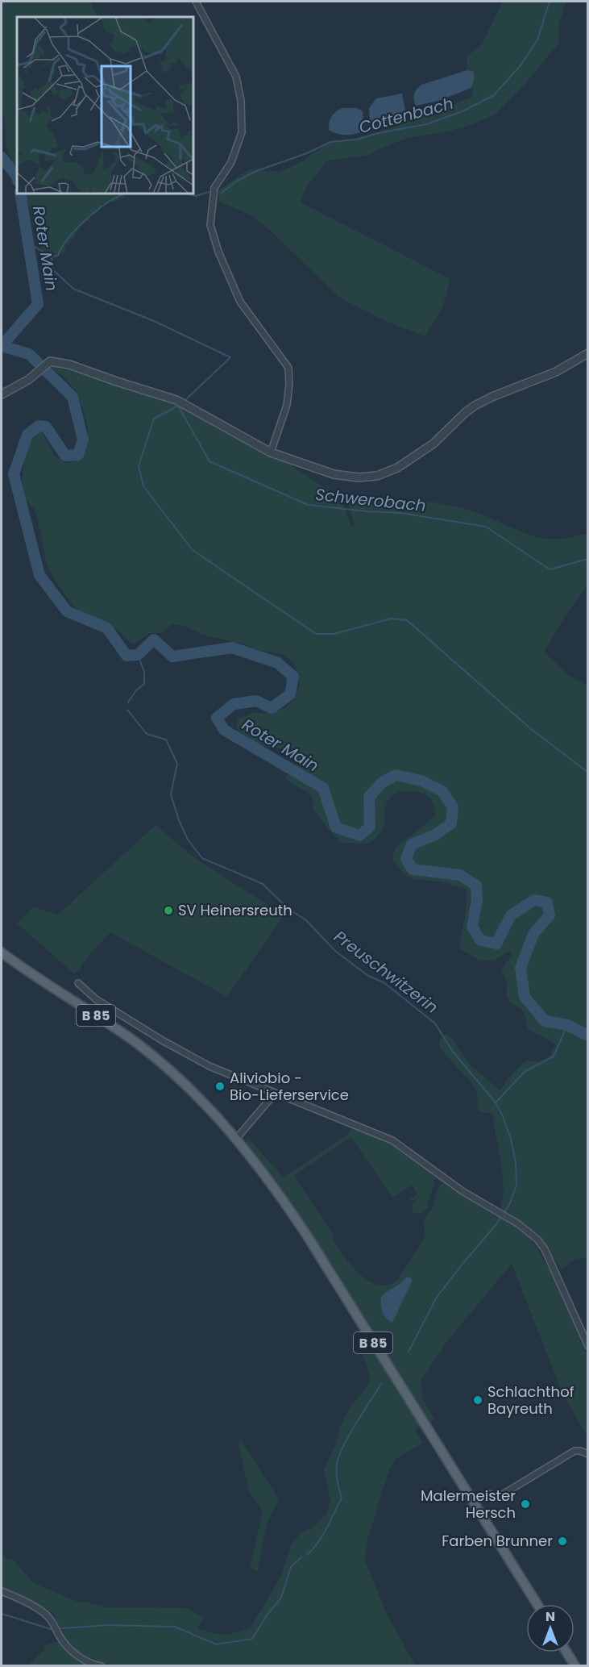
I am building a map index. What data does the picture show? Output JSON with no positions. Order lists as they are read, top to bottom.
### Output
{
  "streets": {
    "main road": ["B 85"]
  },
  "water": [
    "Cottenbach",
    "Roter Main",
    "Schwerobach",
    "Preuschwitzerin"
  ],
  "places": [
    "SV Heinersreuth",
    "Aliviobio - Bio-Lieferservice",
    "Schlachthof Bayreuth",
    "Malermeister Hersch",
    "Farben Brunner"
  ],
  "north": "top"
}
